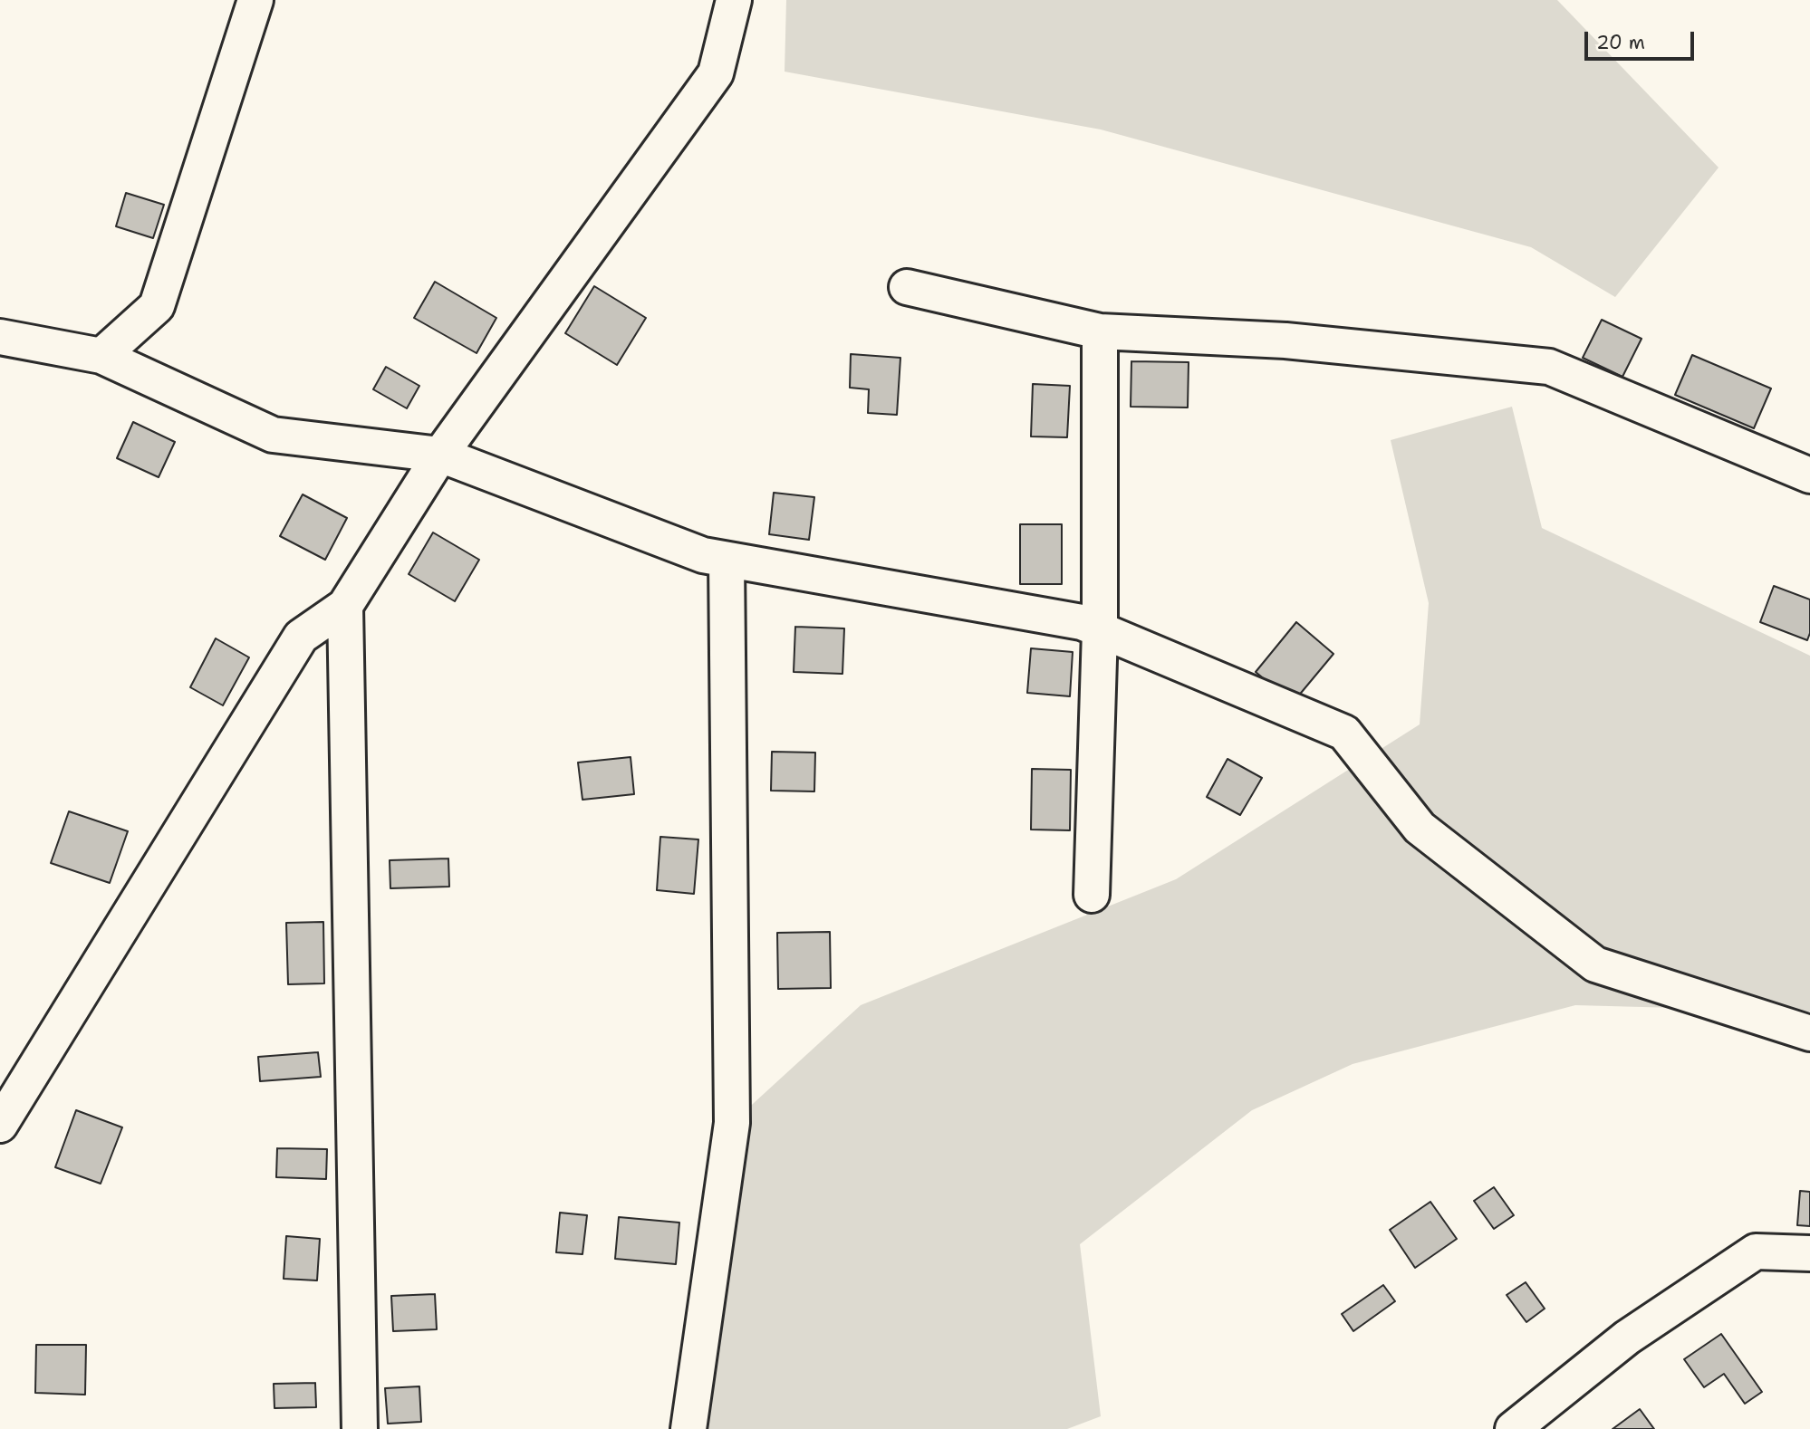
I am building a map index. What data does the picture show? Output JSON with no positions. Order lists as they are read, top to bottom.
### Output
{
  "scale_bar": "20 m"
}
